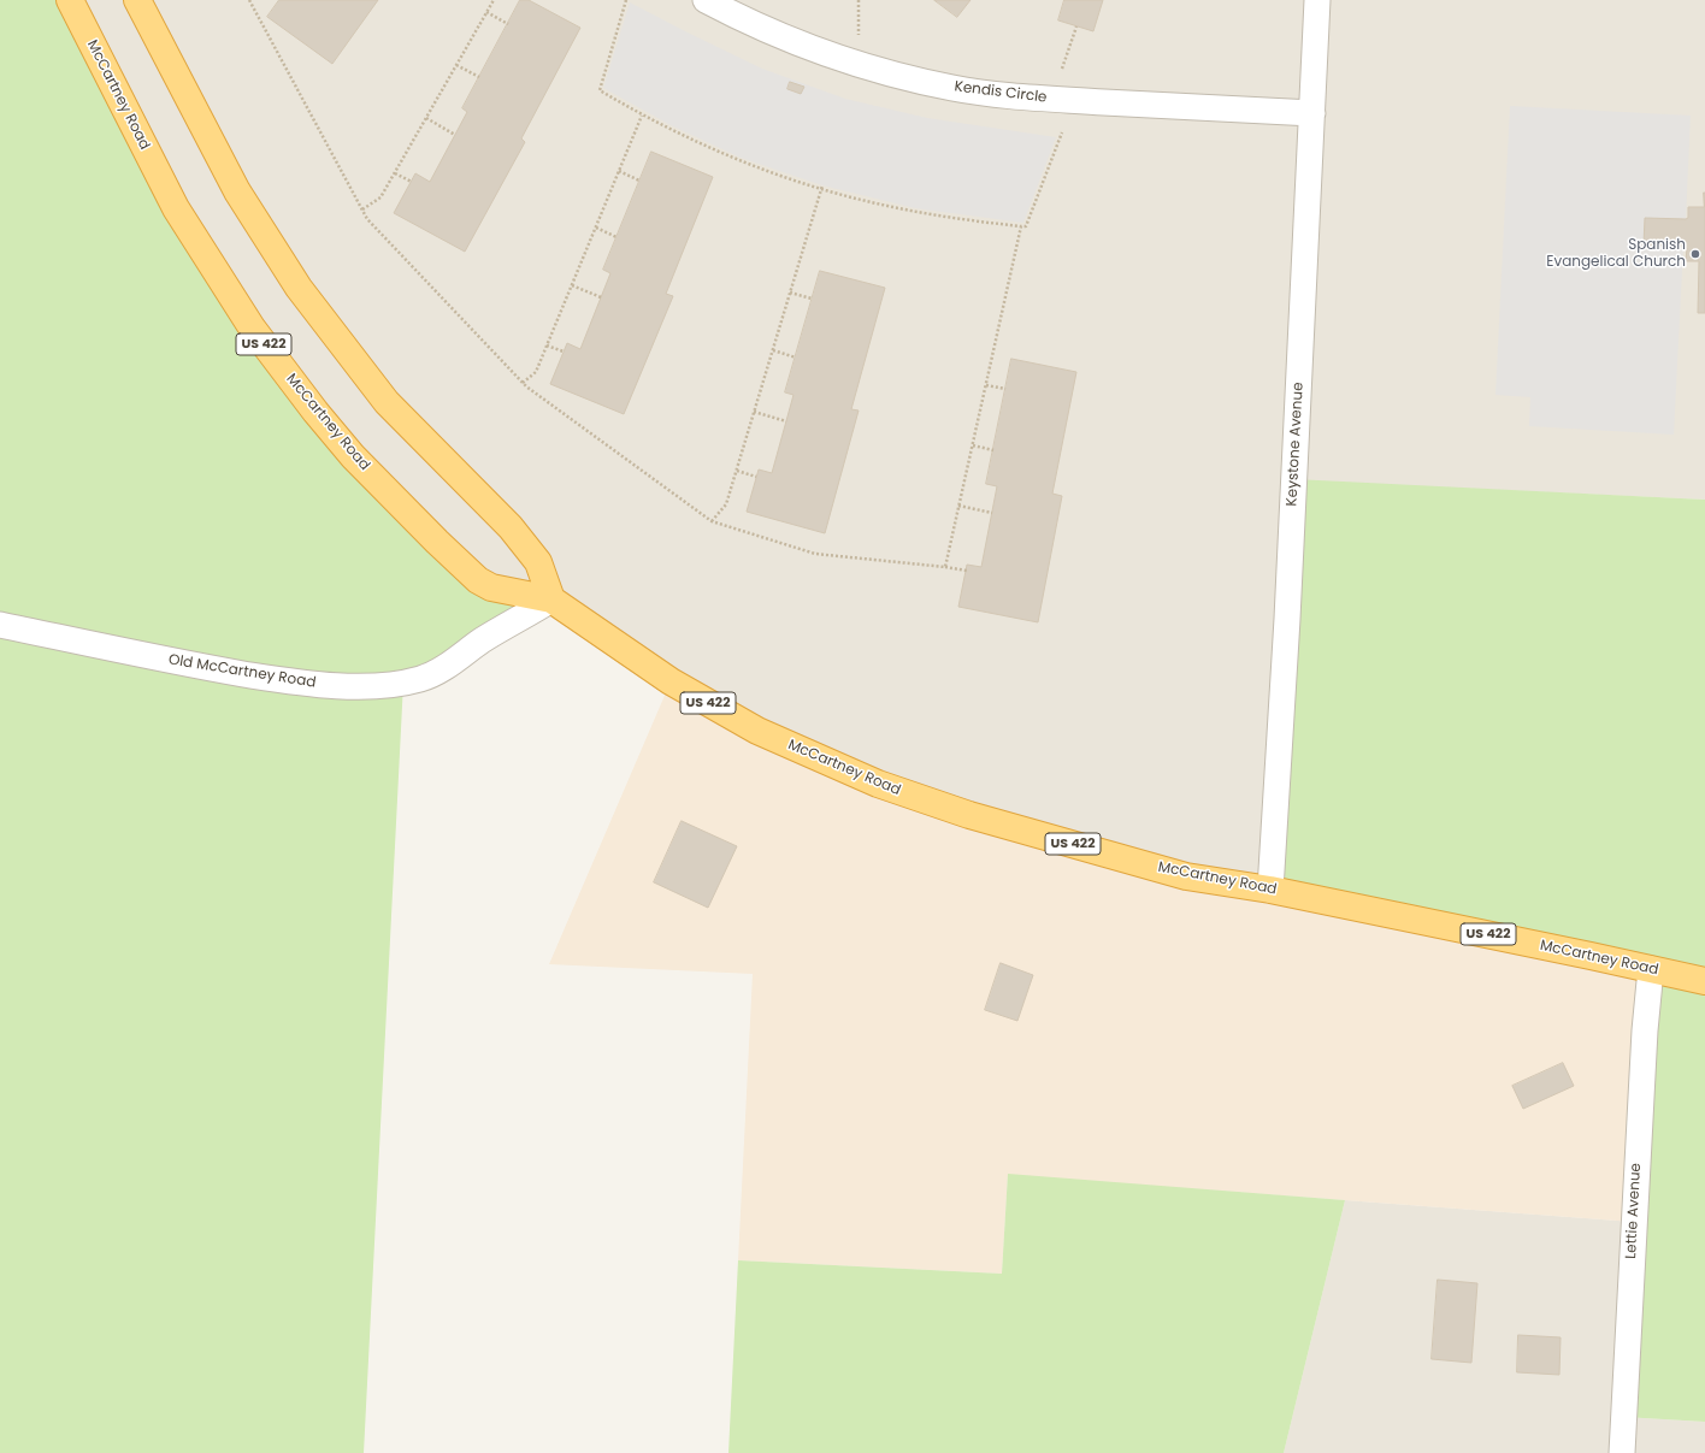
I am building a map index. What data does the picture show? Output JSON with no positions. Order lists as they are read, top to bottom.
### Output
{
  "streets": {
    "highway": ["McCartney Road", "US 422"],
    "street": [
      "Kendis Circle",
      "Keystone Avenue",
      "Old McCartney Road",
      "Lettie Avenue"
    ]
  },
  "crossings": [
    ["Kendis Circle", "Keystone Avenue"],
    ["McCartney Road", "Keystone Avenue"],
    ["McCartney Road", "Old McCartney Road"],
    ["McCartney Road", "Lettie Avenue"]
  ],
  "places": ["Spanish Evangelical Church"]
}
